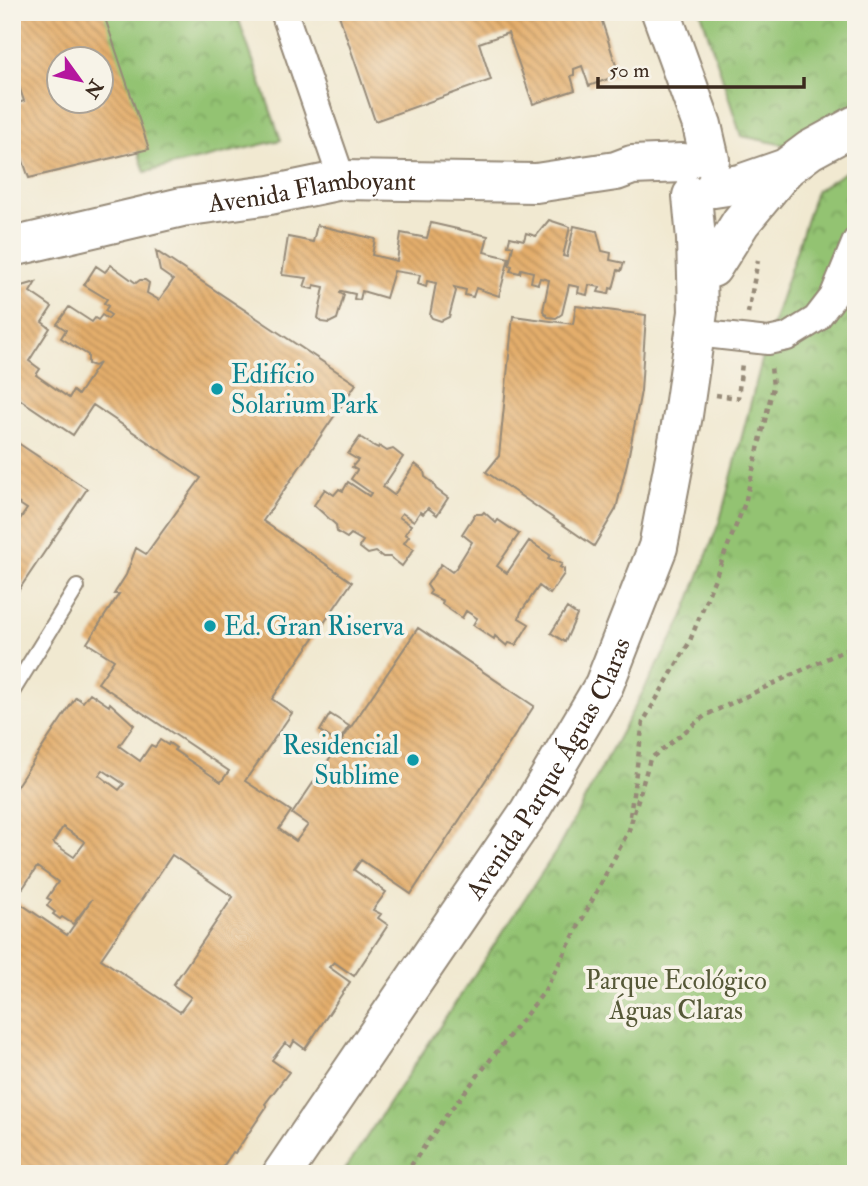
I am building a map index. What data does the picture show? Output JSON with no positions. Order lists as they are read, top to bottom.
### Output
{
  "streets": {
    "street": ["Avenida Flamboyant", "Avenida Parque Águas Claras"]
  },
  "crossings": [
    ["Avenida Flamboyant", "Avenida Parque Águas Claras"]
  ],
  "parks": ["Parque Ecológico Águas Claras"],
  "places": ["Edifício Solarium Park", "Ed. Gran Riserva", "Residencial Sublime"],
  "scale_bar": "50 m",
  "north": "bottom right"
}
